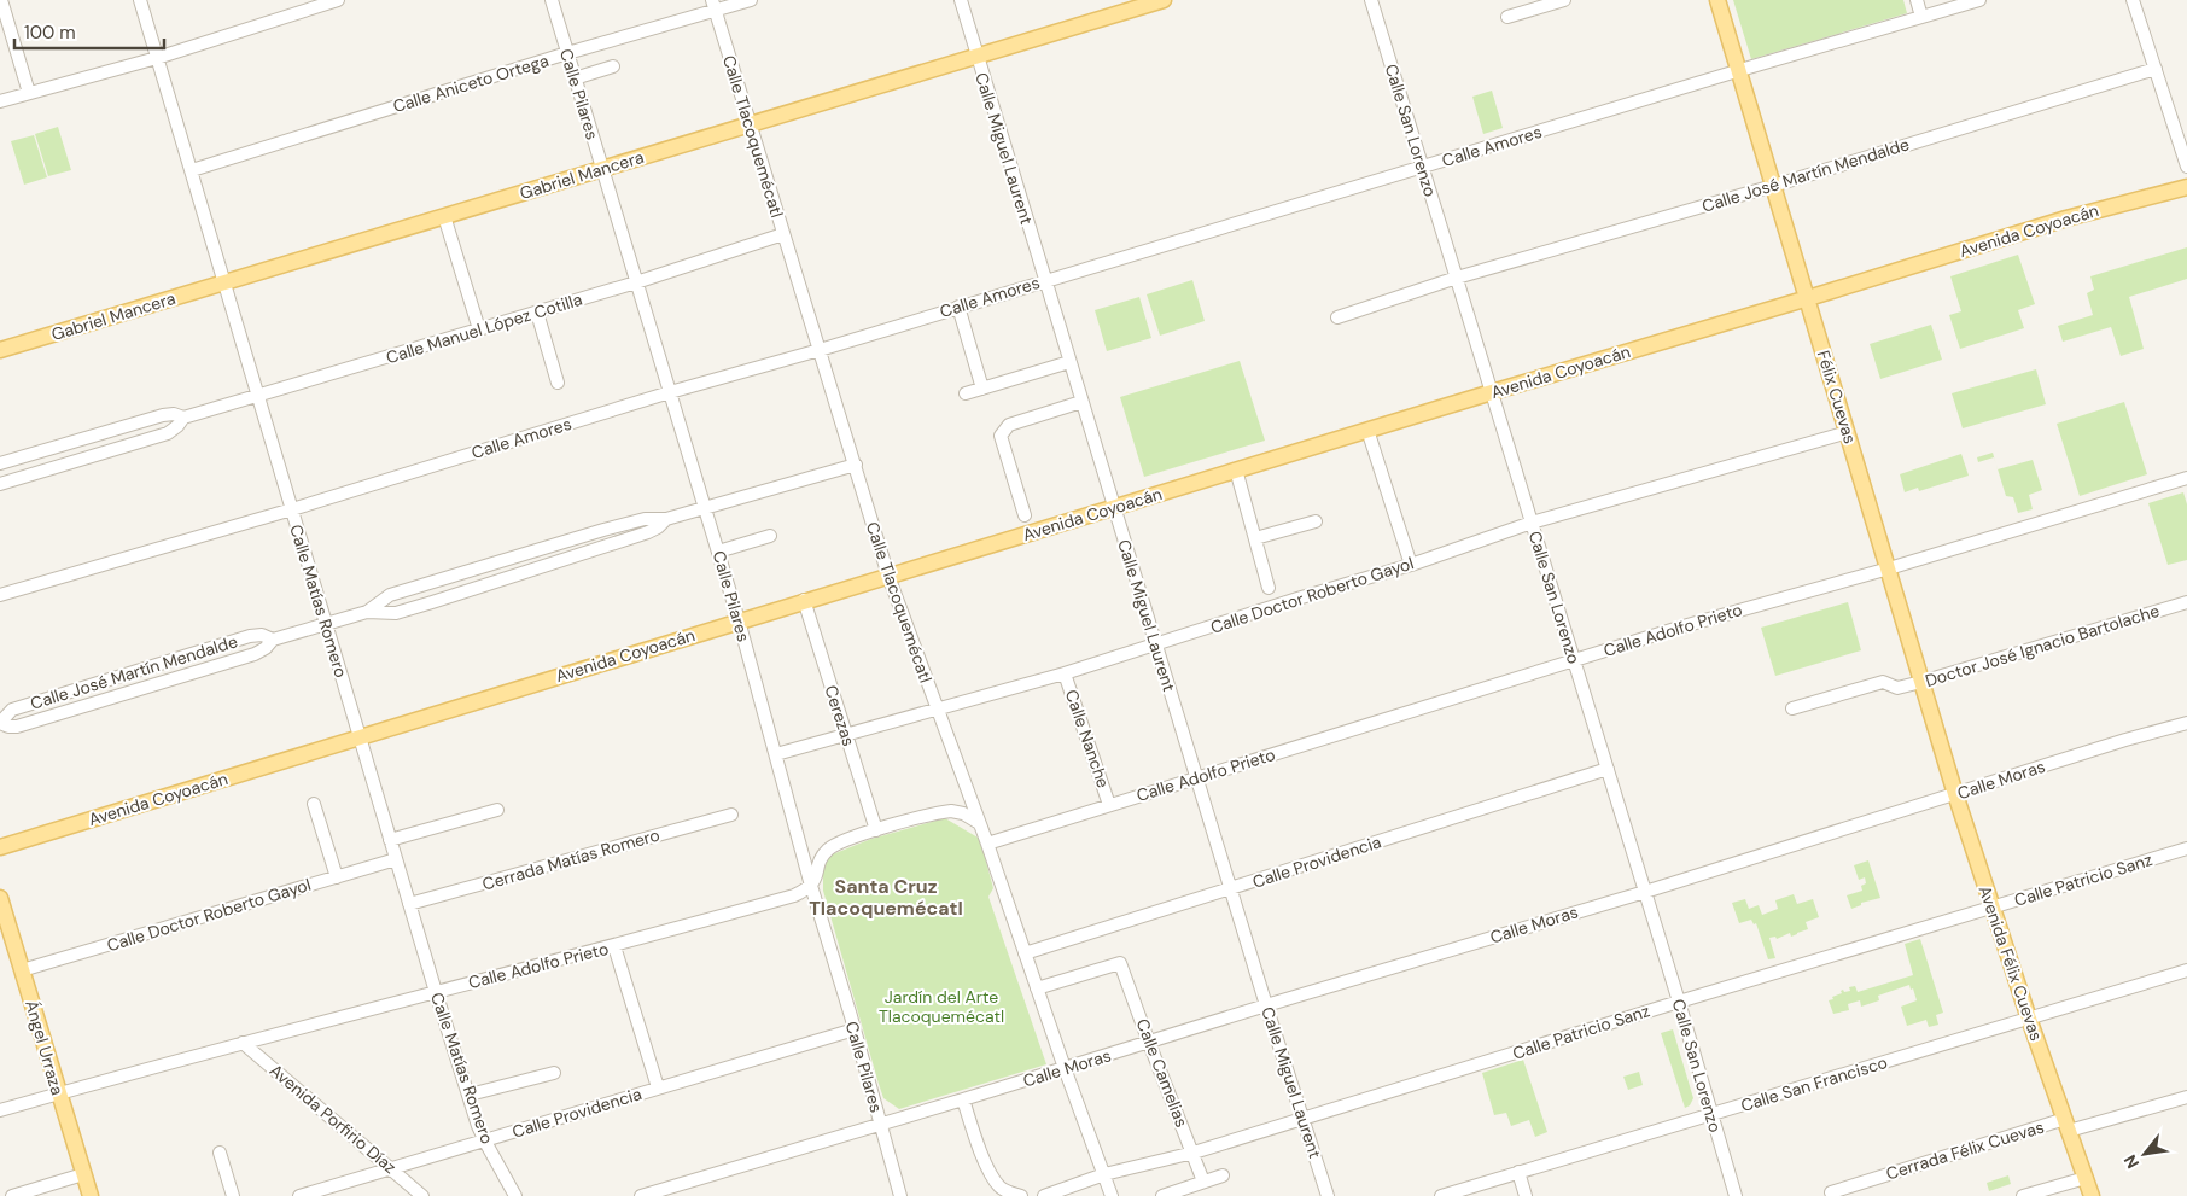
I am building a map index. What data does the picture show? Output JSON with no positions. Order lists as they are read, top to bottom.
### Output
{
  "streets": {
    "main road": [
      "Gabriel Mancera",
      "Avenida Coyoacán",
      "Félix Cuevas",
      "Avenida Félix Cuevas",
      "Ángel Urraza"
    ],
    "street": [
      "Calle Aniceto Ortega",
      "Calle Pilares",
      "Calle San Lorenzo",
      "Calle Tlacoquemécatl",
      "Calle Amores",
      "Calle Miguel Laurent",
      "Calle José Martín Mendalde",
      "Calle Manuel López Cotilla",
      "Calle Doctor Roberto Gayol",
      "Calle Matías Romero",
      "Calle Adolfo Prieto",
      "Doctor José Ignacio Bartolache",
      "Cerezas",
      "Calle Nanche",
      "Calle Moras",
      "Cerrada Matías Romero",
      "Calle Providencia",
      "Calle Patricio Sanz",
      "Calle Camelias",
      "Calle San Francisco",
      "Avenida Porfirio Díaz",
      "Cerrada Félix Cuevas"
    ]
  },
  "crossings": [
    ["Calle Aniceto Ortega", "Calle Pilares"],
    ["Calle Aniceto Ortega", "Calle Tlacoquemécatl"],
    ["Calle Aniceto Ortega", "Calle Matías Romero"],
    ["Calle Pilares", "Calle Amores"],
    ["Calle Pilares", "Gabriel Mancera"],
    ["Calle Pilares", "Calle José Martín Mendalde"],
    ["Calle Pilares", "Avenida Coyoacán"],
    ["Calle Pilares", "Calle Manuel López Cotilla"],
    ["Calle Pilares", "Calle Doctor Roberto Gayol"],
    ["Calle Pilares", "Calle Adolfo Prieto"],
    ["Calle Pilares", "Calle Moras"],
    ["Calle Pilares", "Calle Providencia"],
    ["Calle San Lorenzo", "Calle Amores"],
    ["Calle San Lorenzo", "Calle José Martín Mendalde"],
    ["Calle San Lorenzo", "Avenida Coyoacán"],
    ["Calle San Lorenzo", "Calle Doctor Roberto Gayol"],
    ["Calle San Lorenzo", "Calle Adolfo Prieto"],
    ["Calle San Lorenzo", "Calle Moras"],
    ["Calle San Lorenzo", "Calle Providencia"],
    ["Calle San Lorenzo", "Calle Patricio Sanz"],
    ["Calle San Lorenzo", "Calle San Francisco"],
    ["Calle Tlacoquemécatl", "Calle Amores"],
    ["Calle Tlacoquemécatl", "Gabriel Mancera"],
    ["Calle Tlacoquemécatl", "Calle José Martín Mendalde"],
    ["Calle Tlacoquemécatl", "Avenida Coyoacán"],
    ["Calle Tlacoquemécatl", "Calle Manuel López Cotilla"],
    ["Calle Tlacoquemécatl", "Calle Doctor Roberto Gayol"],
    ["Calle Tlacoquemécatl", "Calle Adolfo Prieto"],
    ["Calle Tlacoquemécatl", "Calle Moras"],
    ["Calle Tlacoquemécatl", "Calle Providencia"],
    ["Calle Tlacoquemécatl", "Calle Patricio Sanz"],
    ["Calle Tlacoquemécatl", "Calle Camelias"],
    ["Calle Amores", "Calle Miguel Laurent"],
    ["Calle Amores", "Félix Cuevas"],
    ["Calle Amores", "Calle Matías Romero"],
    ["Calle Miguel Laurent", "Gabriel Mancera"],
    ["Calle Miguel Laurent", "Avenida Coyoacán"],
    ["Calle Miguel Laurent", "Calle Doctor Roberto Gayol"],
    ["Calle Miguel Laurent", "Calle Adolfo Prieto"],
    ["Calle Miguel Laurent", "Calle Moras"],
    ["Calle Miguel Laurent", "Calle Providencia"],
    ["Calle Miguel Laurent", "Calle Patricio Sanz"],
    ["Gabriel Mancera", "Calle Matías Romero"],
    ["Calle José Martín Mendalde", "Félix Cuevas"],
    ["Calle José Martín Mendalde", "Calle Matías Romero"],
    ["Avenida Coyoacán", "Félix Cuevas"],
    ["Avenida Coyoacán", "Calle Matías Romero"],
    ["Avenida Coyoacán", "Cerezas"],
    ["Calle Manuel López Cotilla", "Calle Matías Romero"],
    ["Félix Cuevas", "Calle Doctor Roberto Gayol"],
    ["Félix Cuevas", "Calle Adolfo Prieto"],
    ["Félix Cuevas", "Doctor José Ignacio Bartolache"],
    ["Félix Cuevas", "Calle Moras"],
    ["Félix Cuevas", "Avenida Félix Cuevas"],
    ["Calle Doctor Roberto Gayol", "Calle Matías Romero"],
    ["Calle Doctor Roberto Gayol", "Cerezas"],
    ["Calle Doctor Roberto Gayol", "Calle Nanche"],
    ["Calle Doctor Roberto Gayol", "Ángel Urraza"],
    ["Calle Matías Romero", "Calle Adolfo Prieto"],
    ["Calle Matías Romero", "Cerrada Matías Romero"],
    ["Calle Matías Romero", "Calle Providencia"],
    ["Calle Adolfo Prieto", "Calle Nanche"],
    ["Calle Adolfo Prieto", "Ángel Urraza"],
    ["Calle Adolfo Prieto", "Avenida Porfirio Díaz"],
    ["Calle Moras", "Avenida Félix Cuevas"],
    ["Calle Moras", "Calle Camelias"],
    ["Calle Providencia", "Avenida Porfirio Díaz"],
    ["Calle Patricio Sanz", "Avenida Félix Cuevas"],
    ["Calle Patricio Sanz", "Calle Camelias"],
    ["Avenida Félix Cuevas", "Calle San Francisco"],
    ["Avenida Félix Cuevas", "Cerrada Félix Cuevas"]
  ],
  "districts": ["Santa Cruz Tlacoquemécatl"],
  "parks": ["Jardín del Arte Tlacoquemécatl"],
  "scale_bar": "100 m",
  "north": "bottom left"
}
